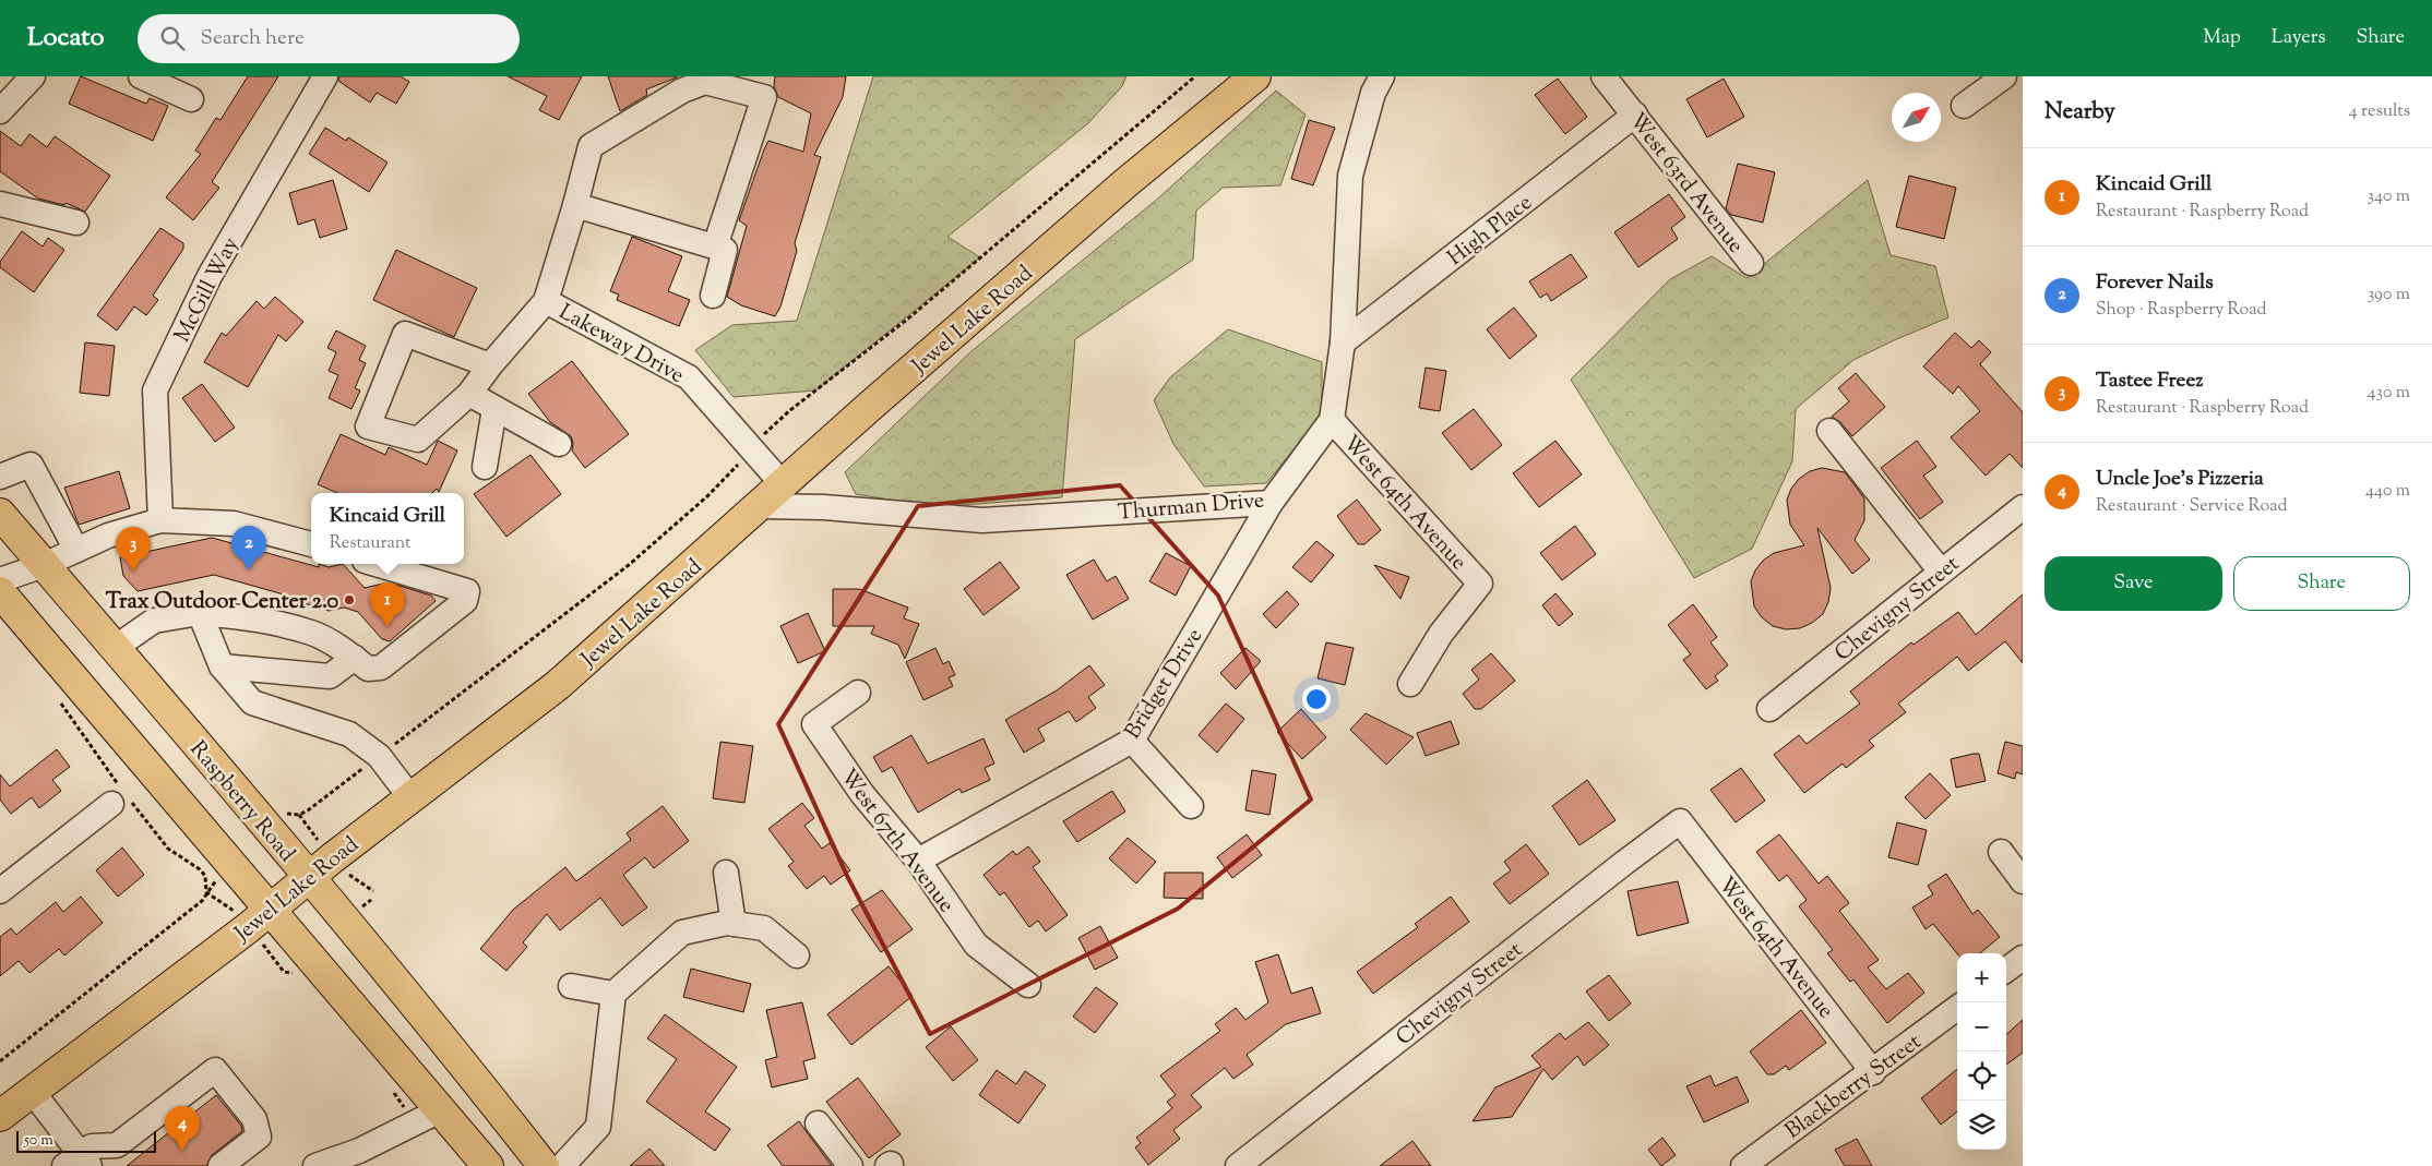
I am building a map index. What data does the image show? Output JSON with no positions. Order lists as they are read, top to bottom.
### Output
{
  "streets": {
    "main road": ["Jewel Lake Road", "Raspberry Road"],
    "street": [
      "West 63rd Avenue",
      "High Place",
      "McGill Way",
      "Lakeway Drive",
      "West 64th Avenue",
      "Thurman Drive",
      "Chevigny Street",
      "Bridget Drive",
      "West 67th Avenue",
      "Blackberry Street"
    ]
  },
  "crossings": [
    ["West 63rd Avenue", "High Place"],
    ["High Place", "Thurman Drive"],
    ["Jewel Lake Road", "Lakeway Drive"],
    ["Jewel Lake Road", "Thurman Drive"],
    ["Jewel Lake Road", "Raspberry Road"],
    ["West 64th Avenue", "Thurman Drive"],
    ["West 64th Avenue", "Chevigny Street"],
    ["West 64th Avenue", "Blackberry Street"],
    ["Thurman Drive", "Bridget Drive"],
    ["Bridget Drive", "West 67th Avenue"]
  ],
  "places": ["Trax Outdoor Center 2.0"],
  "scale_bar": "50 m",
  "north": "top right",
  "page": {
    "header": "Locato",
    "search": "Search here",
    "nav": ["Map", "Layers", "Share"],
    "heading": ["Nearby", "4 results"],
    "list": [
      {
        "mark": "1",
        "name": "Kincaid Grill",
        "note": "Restaurant · Raspberry Road",
        "value": "340 m"
      },
      {
        "mark": "2",
        "name": "Forever Nails",
        "note": "Shop · Raspberry Road",
        "value": "390 m"
      },
      {
        "mark": "3",
        "name": "Tastee Freez",
        "note": "Restaurant · Raspberry Road",
        "value": "430 m"
      },
      {
        "mark": "4",
        "name": "Uncle Joe's Pizzeria",
        "note": "Restaurant · Service Road",
        "value": "440 m"
      }
    ],
    "popup": ["Kincaid Grill", "Restaurant"],
    "pins": [
      "2",
      "3",
      "1",
      "4"
    ],
    "buttons": ["Save", "Share"],
    "map_buttons": ["+", "−"],
    "scale": "50 m"
  }
}
